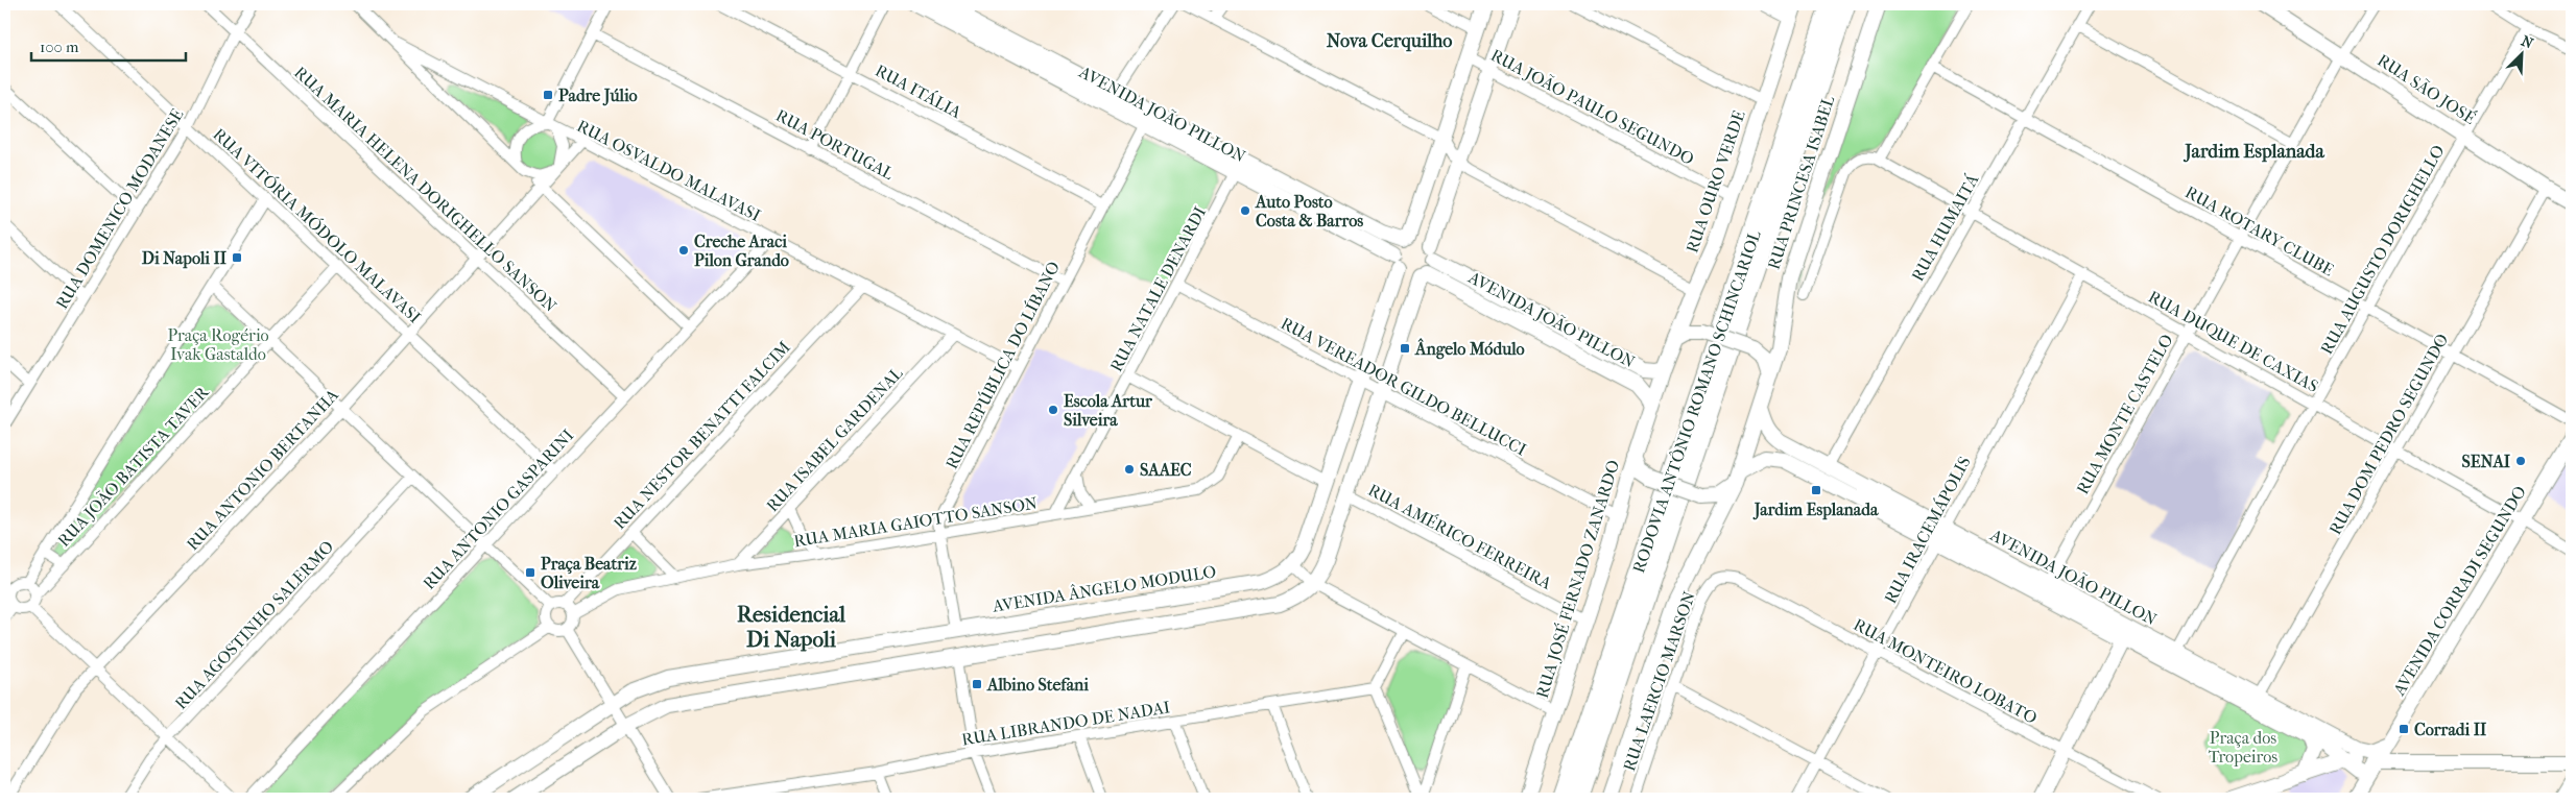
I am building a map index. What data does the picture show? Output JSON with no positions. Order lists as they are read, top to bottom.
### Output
{
  "streets": {
    "highway": ["RODOVIA ANTÔNIO ROMANO SCHINCARIOL"],
    "main road": [
      "RUA SÃO JOSÉ",
      "AVENIDA JOÃO PILLON",
      "RUA OURO VERDE",
      "RUA PRINCESA ISABEL",
      "RUA JOSÉ FERNADO ZANARDO",
      "AVENIDA ÂNGELO MODULO",
      "AVENIDA CORRADI SEGUNDO"
    ],
    "street": [
      "RUA ITÁLIA",
      "RUA JOÃO PAULO SEGUNDO",
      "RUA PORTUGAL",
      "RUA OSVALDO MALAVASI",
      "RUA MARIA HELENA DORIGHELLO SANSON",
      "RUA DOMENICO MODANESE",
      "RUA VITÓRIA MÓDOLO MALAVASI",
      "RUA HUMAITÁ",
      "RUA ROTARY CLUBE",
      "RUA AUGUSTO DORIGHELLO",
      "RUA NATALE DENARDI",
      "RUA DUQUE DE CAXIAS",
      "RUA REPÚBLICA DO LÍBANO",
      "RUA VEREADOR GILDO BELLUCCI",
      "RUA MONTE CASTELO",
      "RUA DOM PEDRO SEGUNDO",
      "RUA NESTOR BENATTI FALCIM",
      "RUA ISABEL GARDENAL",
      "RUA JOÃO BATISTA TAVER",
      "RUA ANTONIO BERTANHA",
      "RUA ANTONIO GASPARINI",
      "RUA MARIA GAIOTTO SANSON",
      "RUA IRACEMÁPOLIS",
      "RUA AMÉRICO FERREIRA",
      "RUA AGOSTINHO SALERMO",
      "RUA MONTEIRO LOBATO",
      "RUA LAERCIO MARSON",
      "RUA LIBRANDO DE NADAI"
    ]
  },
  "crossings": [
    ["RUA SÃO JOSÉ", "RUA AUGUSTO DORIGHELLO"],
    ["RUA SÃO JOSÉ", "RUA MONTE CASTELO"],
    ["RUA SÃO JOSÉ", "RUA DOM PEDRO SEGUNDO"],
    ["RUA ITÁLIA", "RUA REPÚBLICA DO LÍBANO"],
    ["RUA JOÃO PAULO SEGUNDO", "RUA OURO VERDE"],
    ["AVENIDA JOÃO PILLON", "RUA OURO VERDE"],
    ["AVENIDA JOÃO PILLON", "RUA PRINCESA ISABEL"],
    ["AVENIDA JOÃO PILLON", "RUA HUMAITÁ"],
    ["AVENIDA JOÃO PILLON", "RUA AUGUSTO DORIGHELLO"],
    ["AVENIDA JOÃO PILLON", "RUA NATALE DENARDI"],
    ["AVENIDA JOÃO PILLON", "RUA REPÚBLICA DO LÍBANO"],
    ["AVENIDA JOÃO PILLON", "RUA MONTE CASTELO"],
    ["AVENIDA JOÃO PILLON", "RUA DOM PEDRO SEGUNDO"],
    ["AVENIDA JOÃO PILLON", "RUA IRACEMÁPOLIS"],
    ["AVENIDA JOÃO PILLON", "RUA JOSÉ FERNADO ZANARDO"],
    ["AVENIDA JOÃO PILLON", "AVENIDA CORRADI SEGUNDO"],
    ["RUA PORTUGAL", "RUA REPÚBLICA DO LÍBANO"],
    ["RUA OSVALDO MALAVASI", "RUA REPÚBLICA DO LÍBANO"],
    ["RUA OSVALDO MALAVASI", "RUA NESTOR BENATTI FALCIM"],
    ["RUA OSVALDO MALAVASI", "RUA ISABEL GARDENAL"],
    ["RUA OSVALDO MALAVASI", "RUA ANTONIO BERTANHA"],
    ["RUA OSVALDO MALAVASI", "RUA ANTONIO GASPARINI"],
    ["RUA OURO VERDE", "RUA PRINCESA ISABEL"],
    ["RUA OURO VERDE", "RUA JOSÉ FERNADO ZANARDO"],
    ["RUA PRINCESA ISABEL", "RUA JOSÉ FERNADO ZANARDO"],
    ["RUA MARIA HELENA DORIGHELLO SANSON", "RUA DOMENICO MODANESE"],
    ["RUA MARIA HELENA DORIGHELLO SANSON", "RUA ANTONIO BERTANHA"],
    ["RUA MARIA HELENA DORIGHELLO SANSON", "RUA ANTONIO GASPARINI"],
    ["RUA DOMENICO MODANESE", "RUA VITÓRIA MÓDOLO MALAVASI"],
    ["RUA VITÓRIA MÓDOLO MALAVASI", "RUA JOÃO BATISTA TAVER"],
    ["RUA VITÓRIA MÓDOLO MALAVASI", "RUA ANTONIO BERTANHA"],
    ["RUA VITÓRIA MÓDOLO MALAVASI", "RUA ANTONIO GASPARINI"],
    ["RUA HUMAITÁ", "RUA ROTARY CLUBE"],
    ["RUA HUMAITÁ", "RUA DUQUE DE CAXIAS"],
    ["RUA ROTARY CLUBE", "RUA AUGUSTO DORIGHELLO"],
    ["RUA ROTARY CLUBE", "RUA MONTE CASTELO"],
    ["RUA ROTARY CLUBE", "RUA DOM PEDRO SEGUNDO"],
    ["RUA AUGUSTO DORIGHELLO", "RUA DUQUE DE CAXIAS"],
    ["RUA NATALE DENARDI", "RUA VEREADOR GILDO BELLUCCI"],
    ["RUA NATALE DENARDI", "RUA MARIA GAIOTTO SANSON"],
    ["RUA DUQUE DE CAXIAS", "RUA MONTE CASTELO"],
    ["RUA DUQUE DE CAXIAS", "RUA DOM PEDRO SEGUNDO"],
    ["RUA DUQUE DE CAXIAS", "RUA IRACEMÁPOLIS"],
    ["RUA DUQUE DE CAXIAS", "AVENIDA CORRADI SEGUNDO"],
    ["RUA REPÚBLICA DO LÍBANO", "RUA MARIA GAIOTTO SANSON"],
    ["RUA REPÚBLICA DO LÍBANO", "AVENIDA ÂNGELO MODULO"],
    ["RUA VEREADOR GILDO BELLUCCI", "RUA JOSÉ FERNADO ZANARDO"],
    ["RUA NESTOR BENATTI FALCIM", "RUA MARIA GAIOTTO SANSON"],
    ["RUA ISABEL GARDENAL", "RUA MARIA GAIOTTO SANSON"],
    ["RUA IRACEMÁPOLIS", "RUA MONTEIRO LOBATO"],
    ["RUA AMÉRICO FERREIRA", "RUA JOSÉ FERNADO ZANARDO"],
    ["RUA MONTEIRO LOBATO", "RUA LAERCIO MARSON"]
  ],
  "districts": ["Nova Cerquilho", "Jardim Esplanada", "Residencial Di Napoli"],
  "parks": ["Praça Rogério Ivak Gastaldo", "Praça dos Tropeiros"],
  "places": {
    "transit": [
      "Padre Júlio",
      "Di Napoli II",
      "Ângelo Módulo",
      "Jardim Esplanada",
      "Praça Beatriz Oliveira",
      "Albino Stefani",
      "Corradi II"
    ],
    "other": [
      "Auto Posto Costa & Barros",
      "Creche Araci Pilon Grando",
      "Escola Artur Silveira",
      "SENAI",
      "SAAEC"
    ]
  },
  "scale_bar": "100 m",
  "north": "top right"
}
